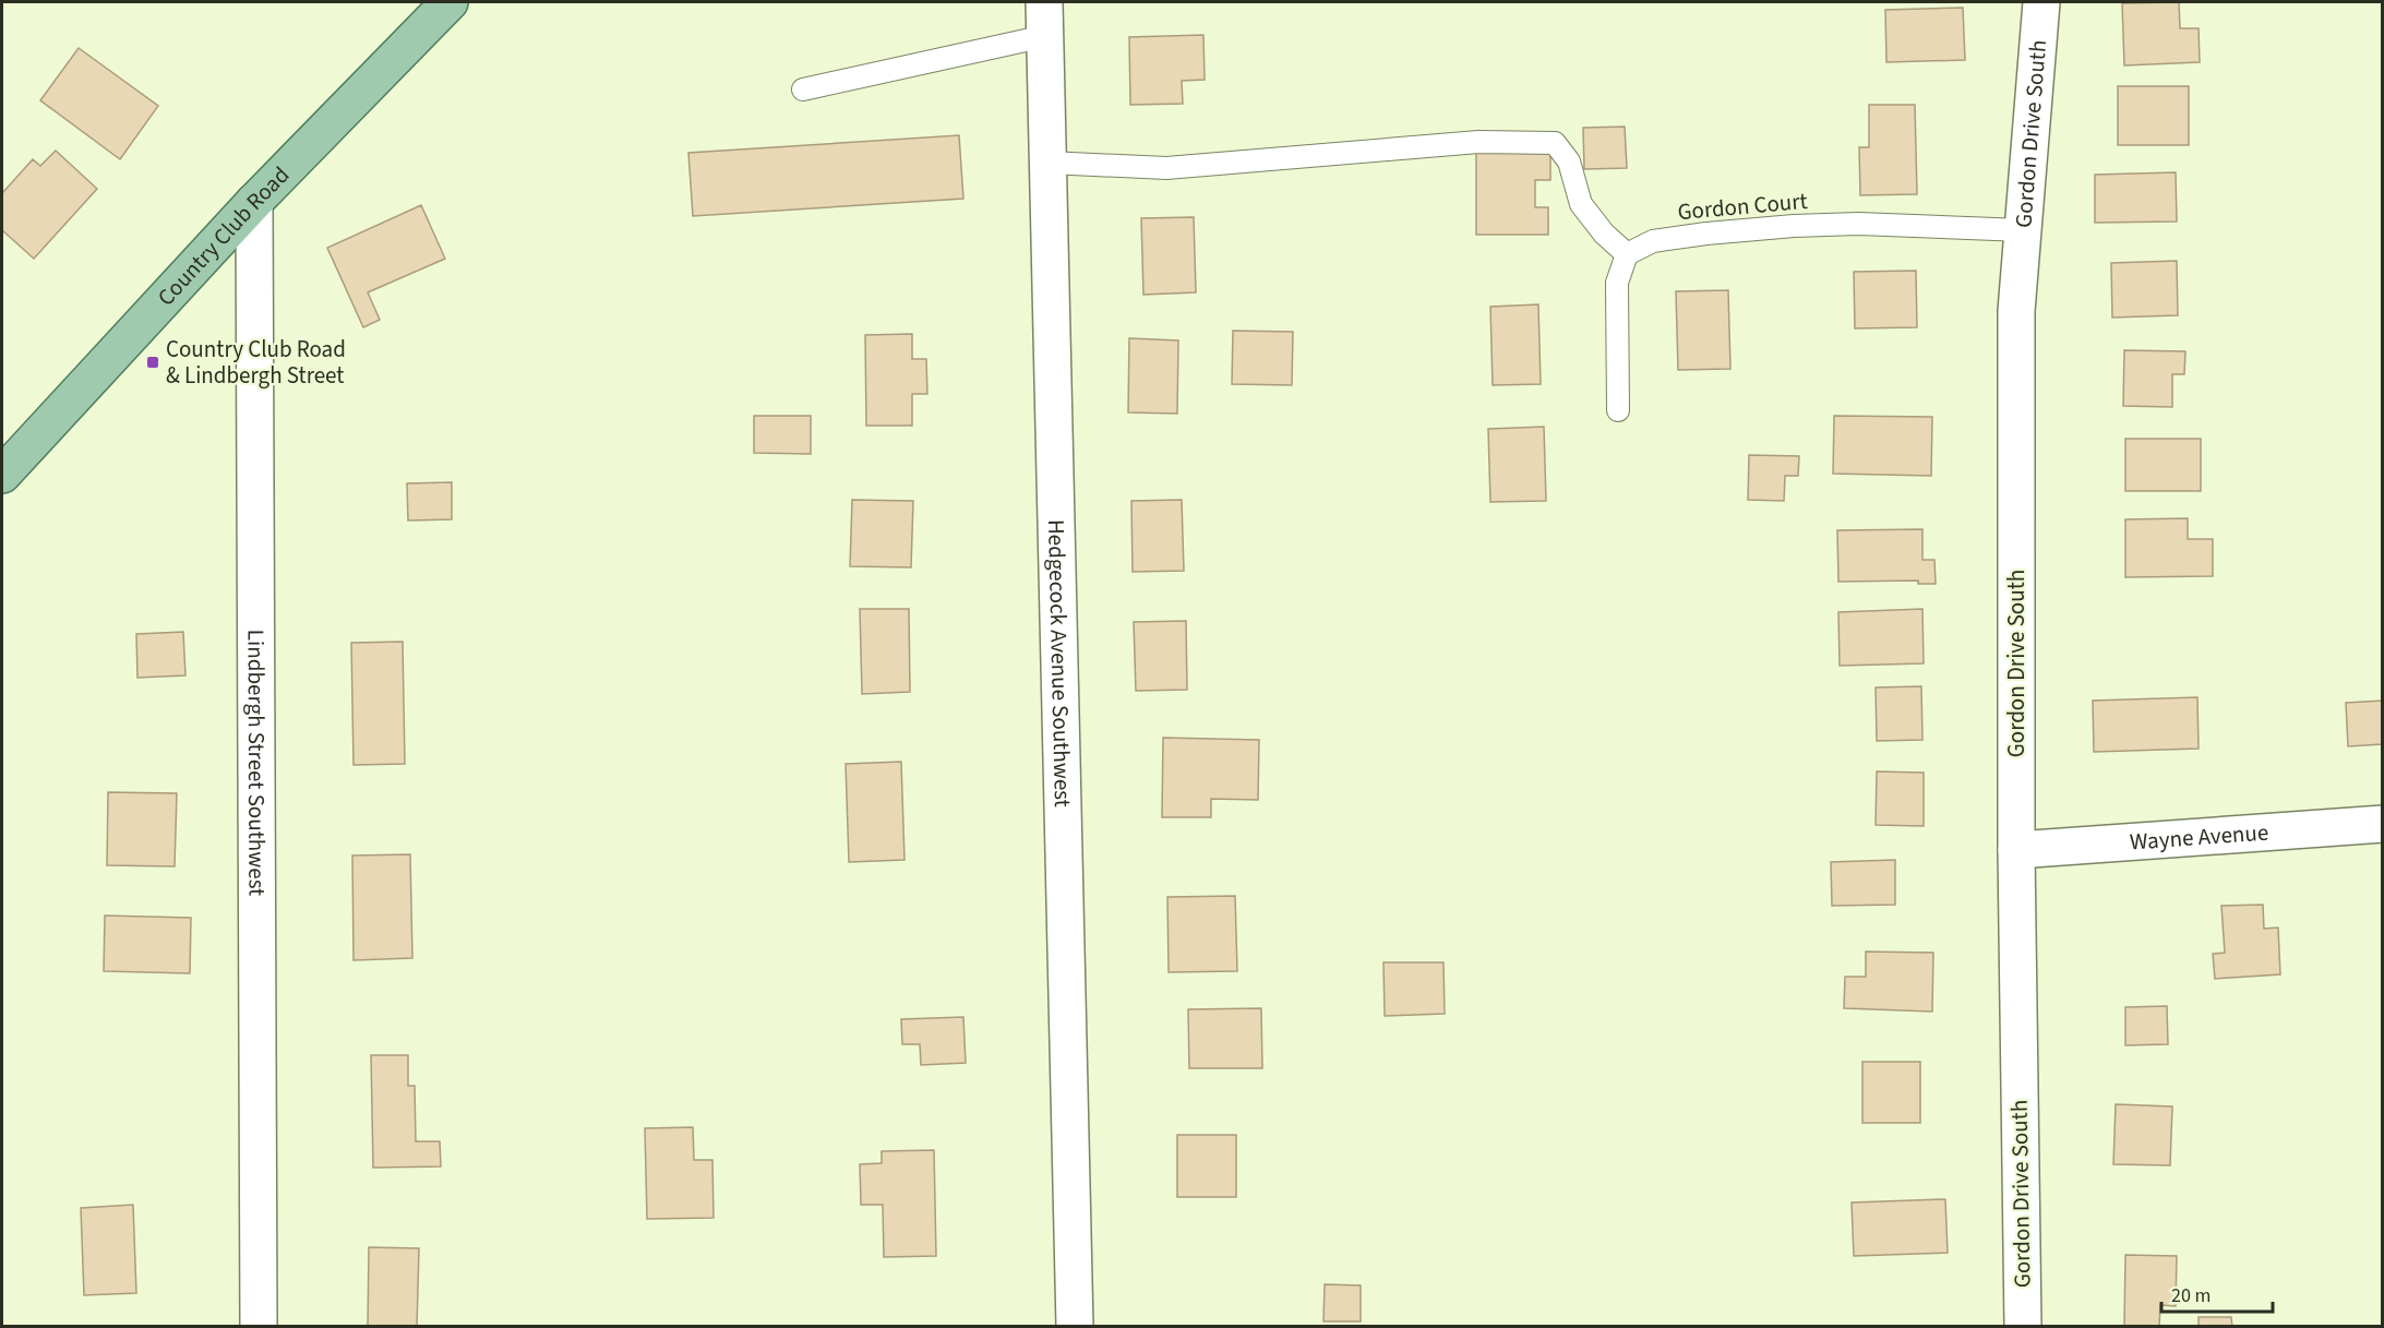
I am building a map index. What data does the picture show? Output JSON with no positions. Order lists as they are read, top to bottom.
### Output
{
  "streets": {
    "main road": ["Country Club Road"],
    "street": [
      "Gordon Drive South",
      "Hedgecock Avenue Southwest",
      "Lindbergh Street Southwest",
      "Wayne Avenue"
    ],
    "lane": ["Gordon Court"]
  },
  "crossings": [
    ["Gordon Drive South", "Gordon Court"],
    ["Gordon Drive South", "Wayne Avenue"],
    ["Country Club Road", "Lindbergh Street Southwest"]
  ],
  "places": {
    "transit": ["Country Club Road & Lindbergh Street"]
  },
  "scale_bar": "20 m"
}
